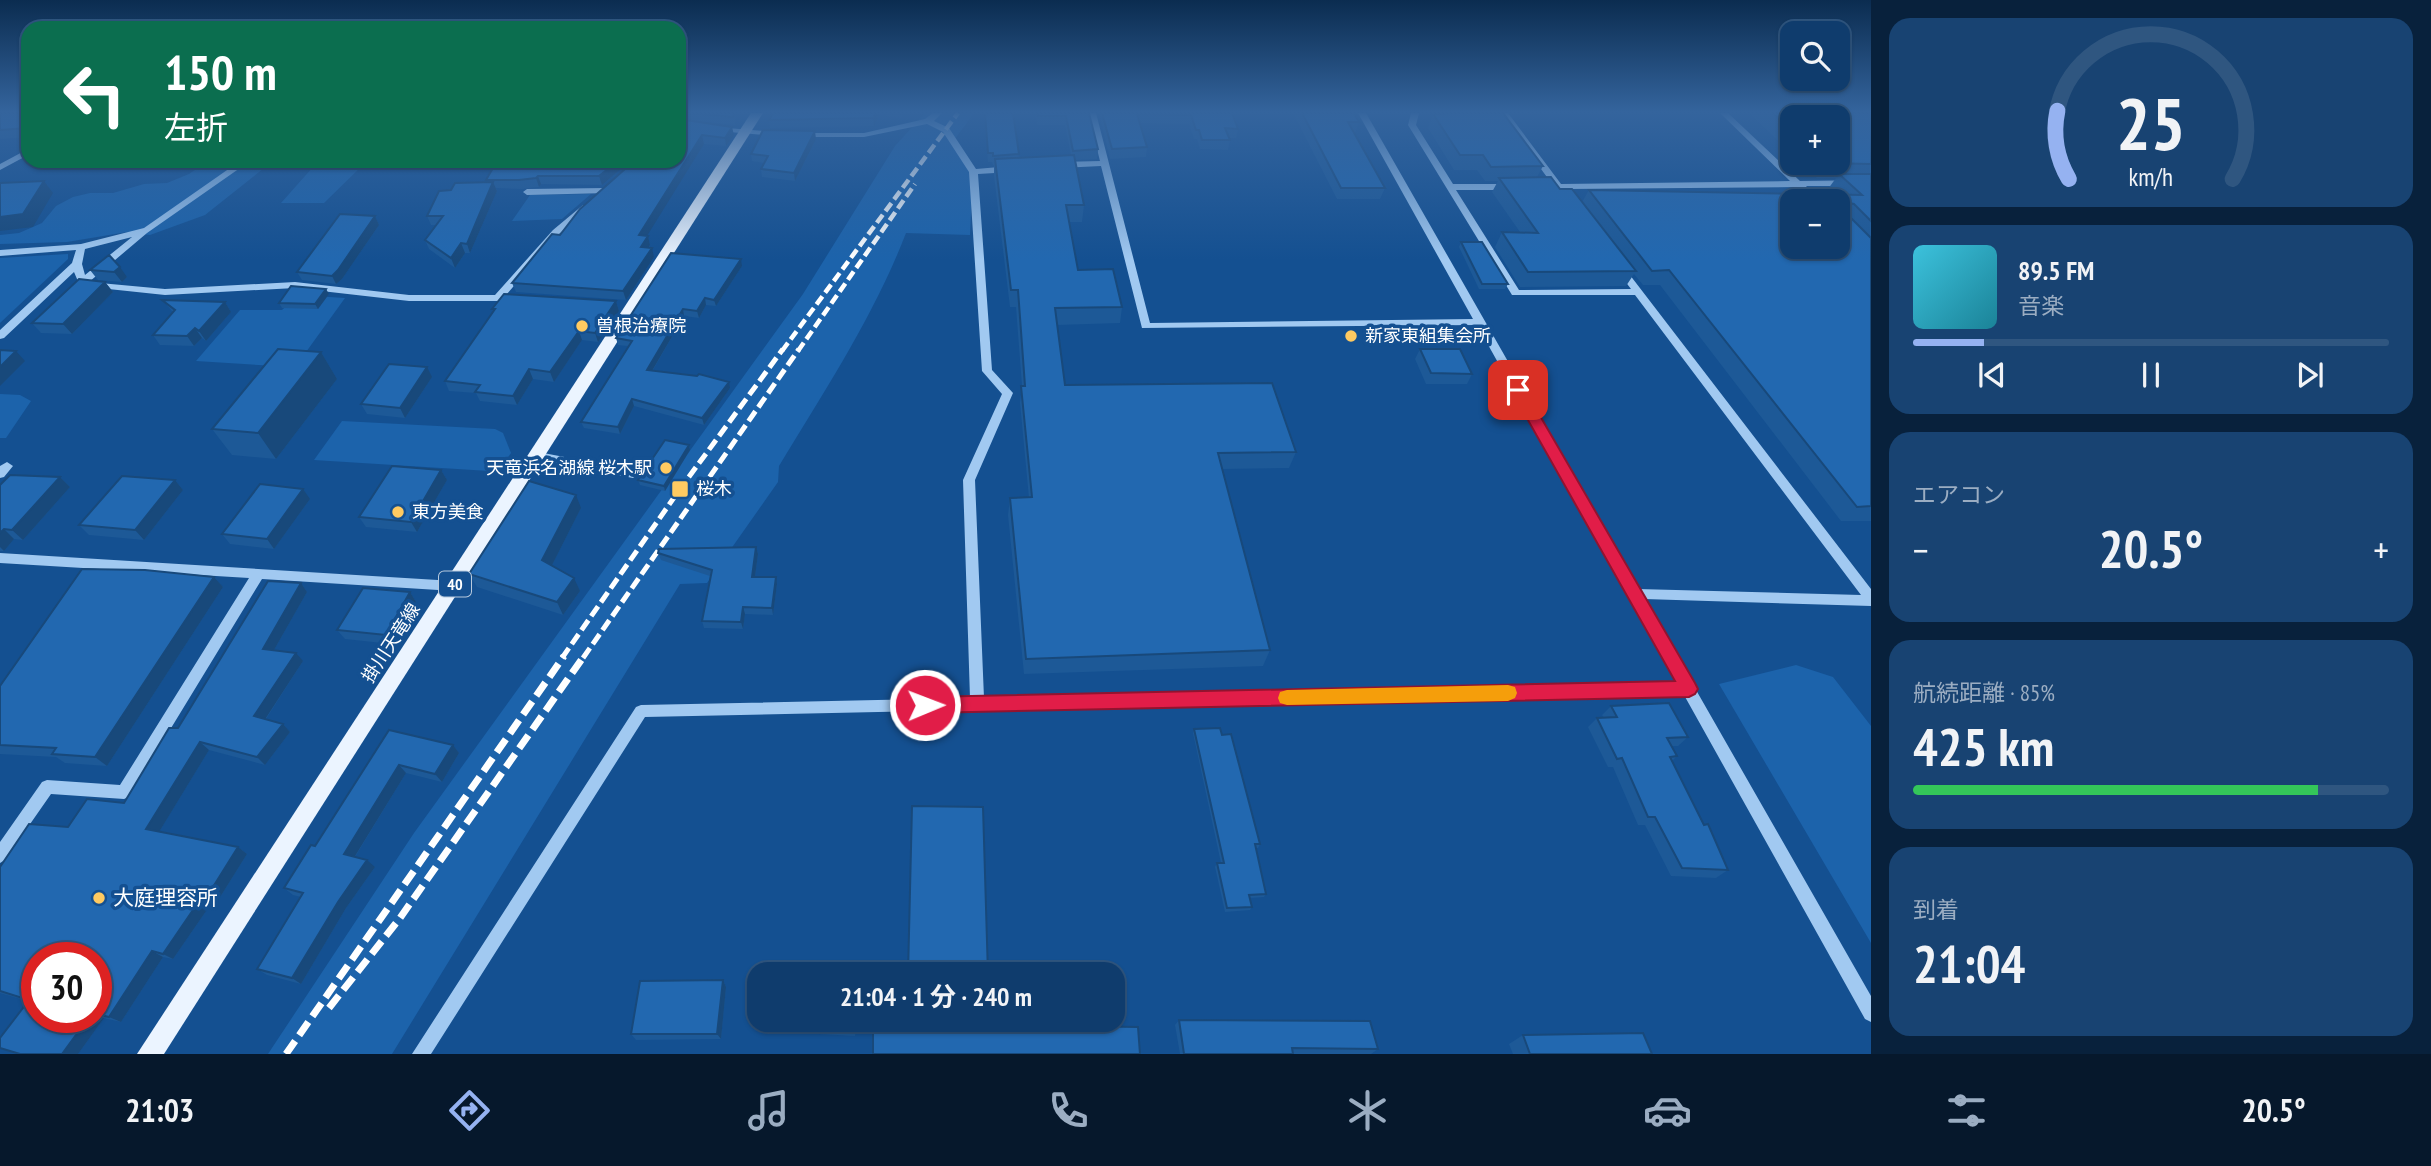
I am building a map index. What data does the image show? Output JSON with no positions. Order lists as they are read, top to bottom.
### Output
{
  "streets": {
    "main road": ["40", "掛川天竜線"]
  },
  "places": {
    "other": [
      "曽根治療院",
      "新家東組集会所",
      "天竜浜名湖線 桜木駅",
      "東方美食",
      "大庭理容所"
    ],
    "transit": ["桜木"]
  },
  "page": {
    "map_buttons": ["+", "−"],
    "turn": ["150 m", "左折"],
    "song": ["89.5 FM", "音楽"],
    "tile": [
      "エアコン",
      ["航続距離 · 85%", "425 km"],
      ["到着", "21:04"]
    ],
    "heat": ["−", "20.5°", "+"],
    "limit": "30",
    "trip": "21:04 · 1 分 · 240 m",
    "tabs": ["21:03", "20.5°"],
    "gauge": ["25", "km/h"]
  }
}
